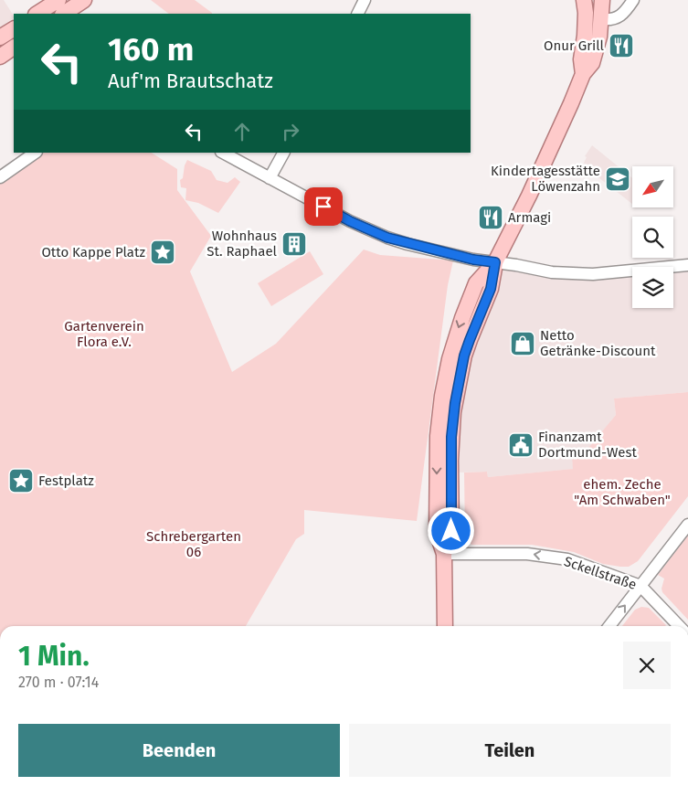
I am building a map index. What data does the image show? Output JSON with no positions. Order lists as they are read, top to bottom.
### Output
{
  "streets": {
    "street": ["Sckellstraße"]
  },
  "one_way": ["Sckellstraße"],
  "parks": ["Gartenverein Flora e.V.", "ehem. Zeche \"Am Schwaben\"", "Schrebergarten 06"],
  "places": {
    "restaurant": ["Onur Grill", "Armagi"],
    "school or university": ["Kindertagesstätte Löwenzahn"],
    "building": ["Wohnhaus St. Raphael"],
    "place": ["Otto Kappe Platz", "Festplatz"],
    "shop": ["Netto Getränke-Discount"],
    "public building": ["Finanzamt Dortmund-West"]
  },
  "north": "bottom left",
  "page": {
    "turn": ["160 m", "Auf'm Brautschatz"],
    "heading": ["1 Min.", "270 m · 07:14"],
    "buttons": ["Beenden", "Teilen"]
  }
}
